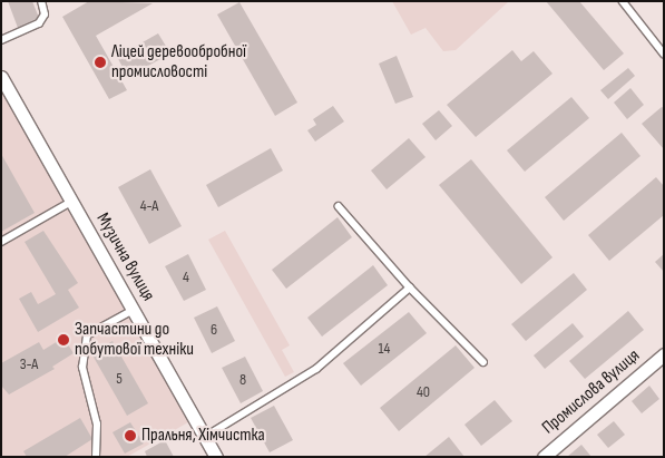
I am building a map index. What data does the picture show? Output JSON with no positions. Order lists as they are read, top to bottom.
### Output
{
  "streets": {
    "street": ["Музична вулиця", "Промислова вулиця"]
  },
  "places": ["Ліцей деревообробної промисловості", "Запчастини до побутової техніки", "Пральня, Хімчистка"],
  "house_numbers": [
    "4-А",
    "4",
    "6",
    "14",
    "3-А",
    "5",
    "8",
    "40"
  ]
}
